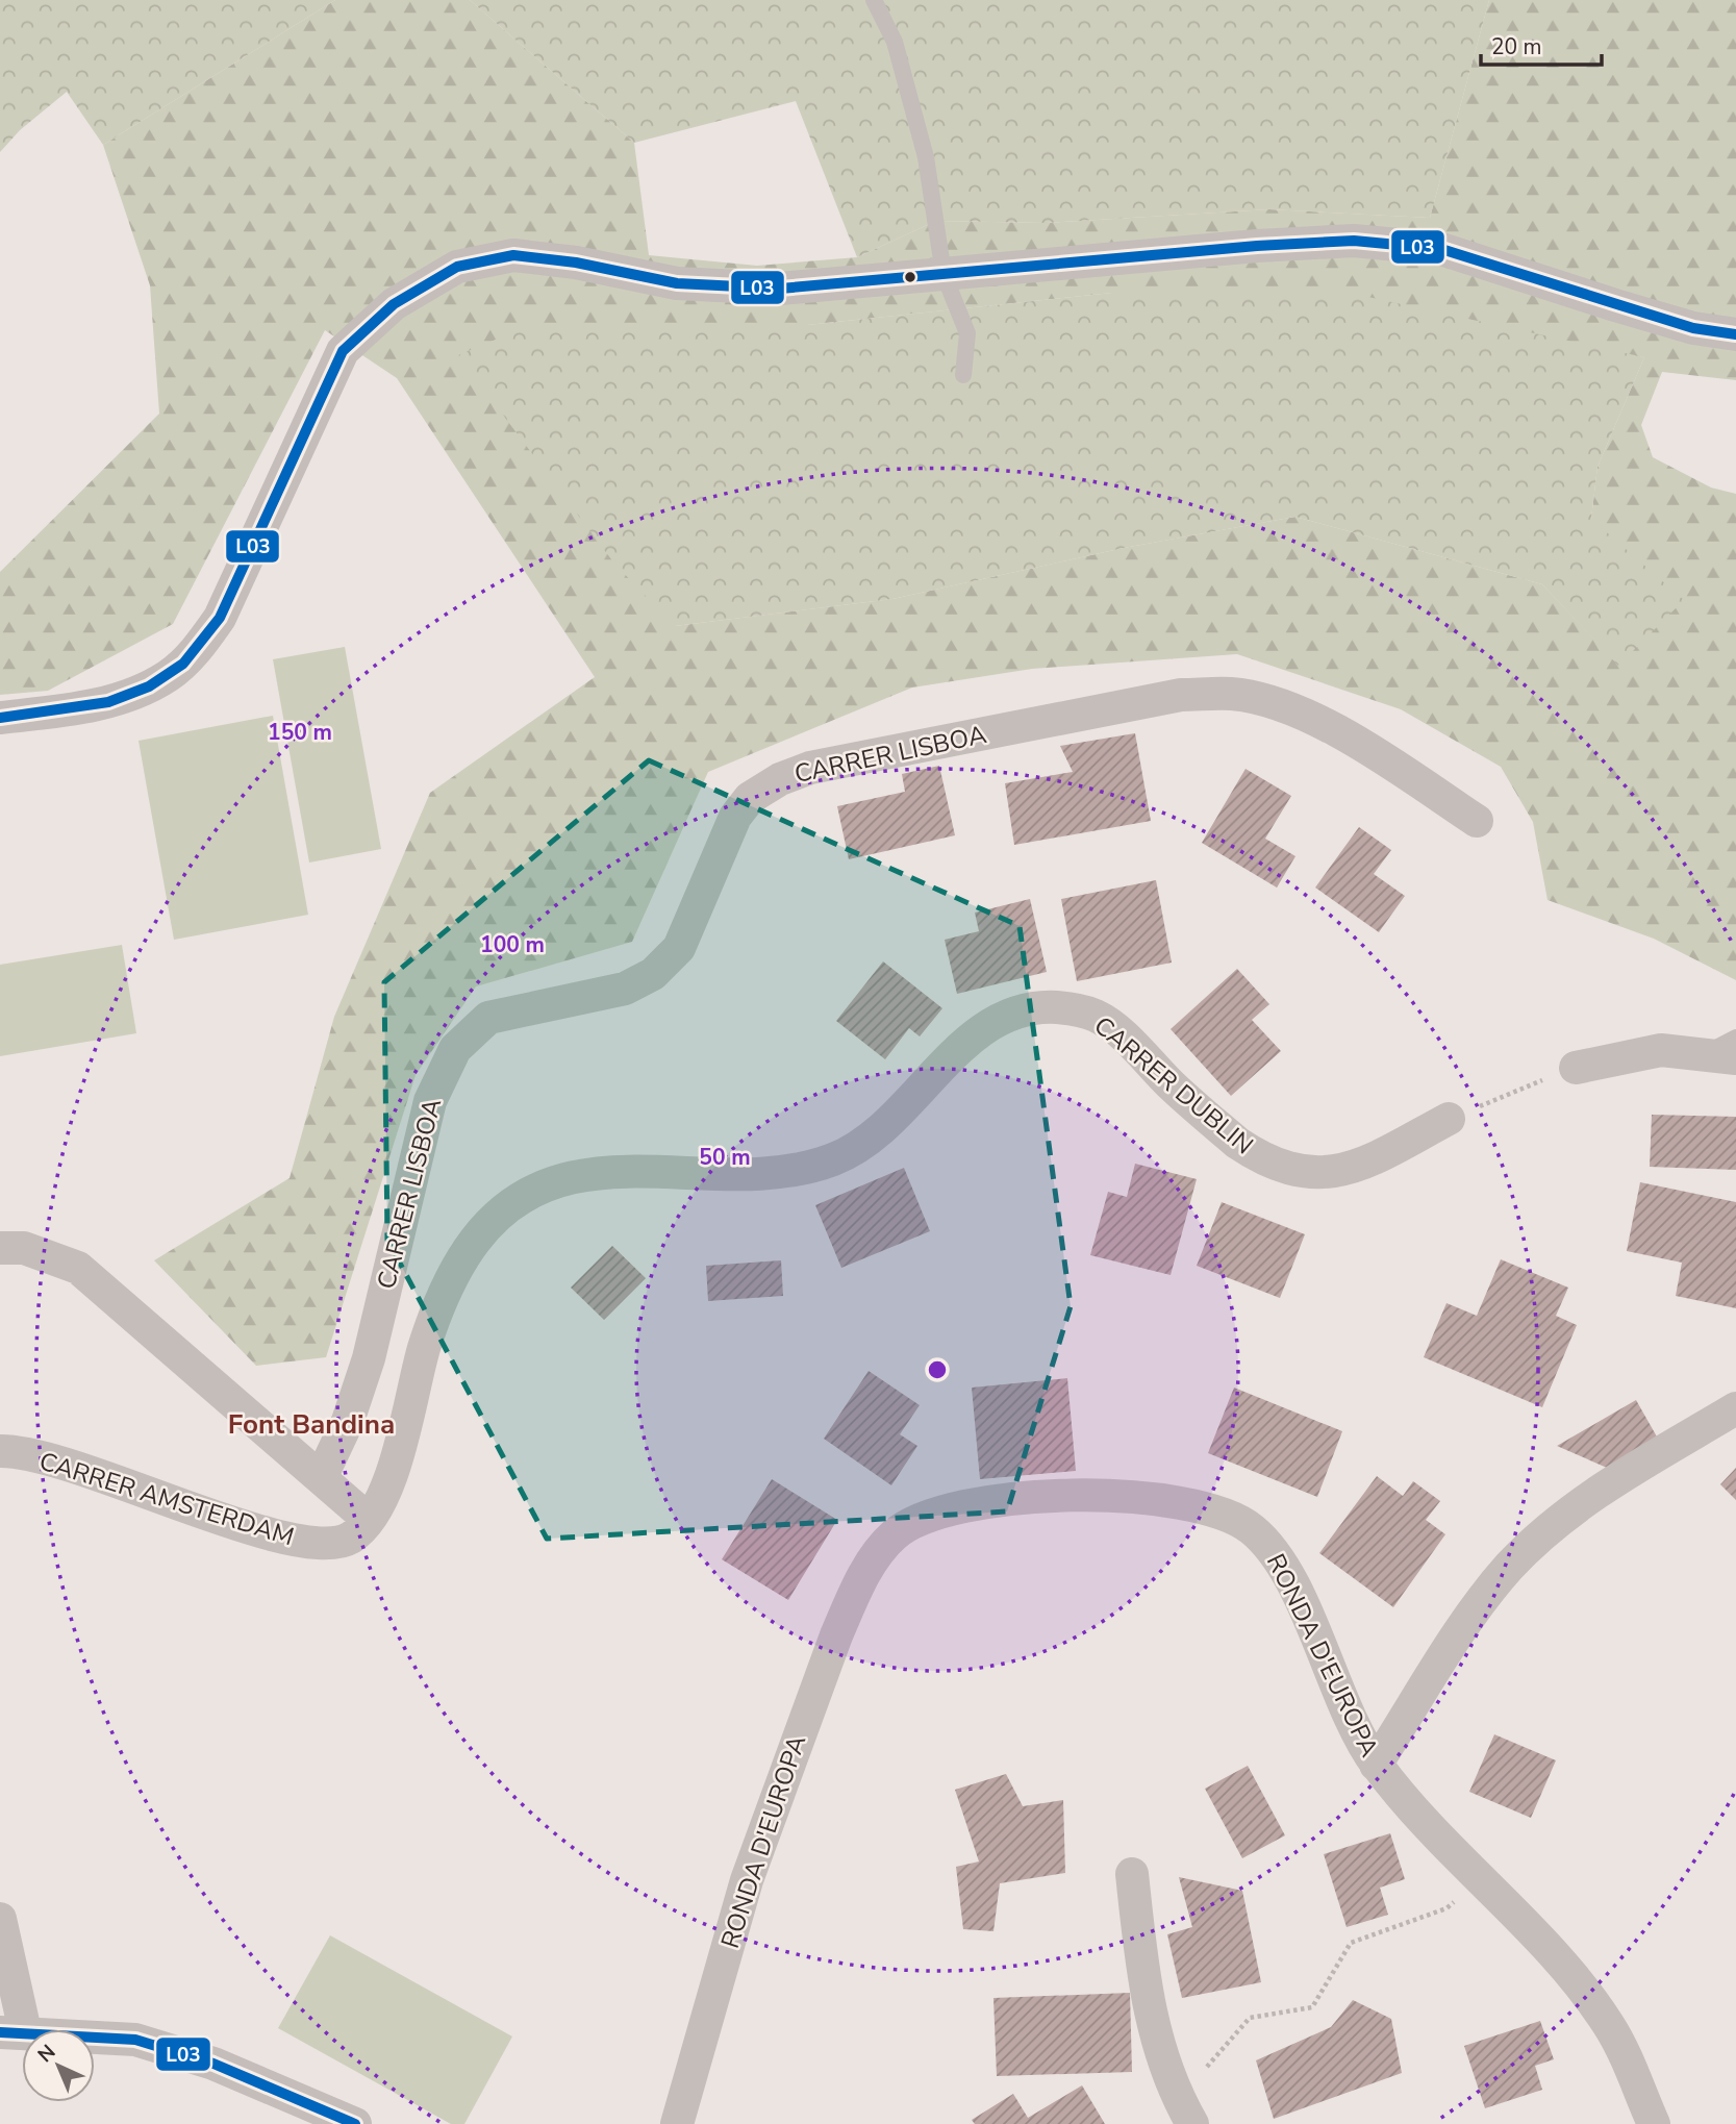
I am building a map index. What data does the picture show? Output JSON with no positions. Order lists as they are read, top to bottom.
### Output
{
  "streets": {
    "street": [
      "CARRER LISBOA",
      "CARRER DUBLIN",
      "CARRER AMSTERDAM",
      "RONDA D'EUROPA"
    ]
  },
  "crossings": [
    ["CARRER DUBLIN", "CARRER AMSTERDAM"]
  ],
  "districts": ["Font Bandina"],
  "lines": ["transit line L03"],
  "scale_bar": "20 m",
  "north": "top left",
  "rings": ["150 m", "100 m", "50 m"]
}
